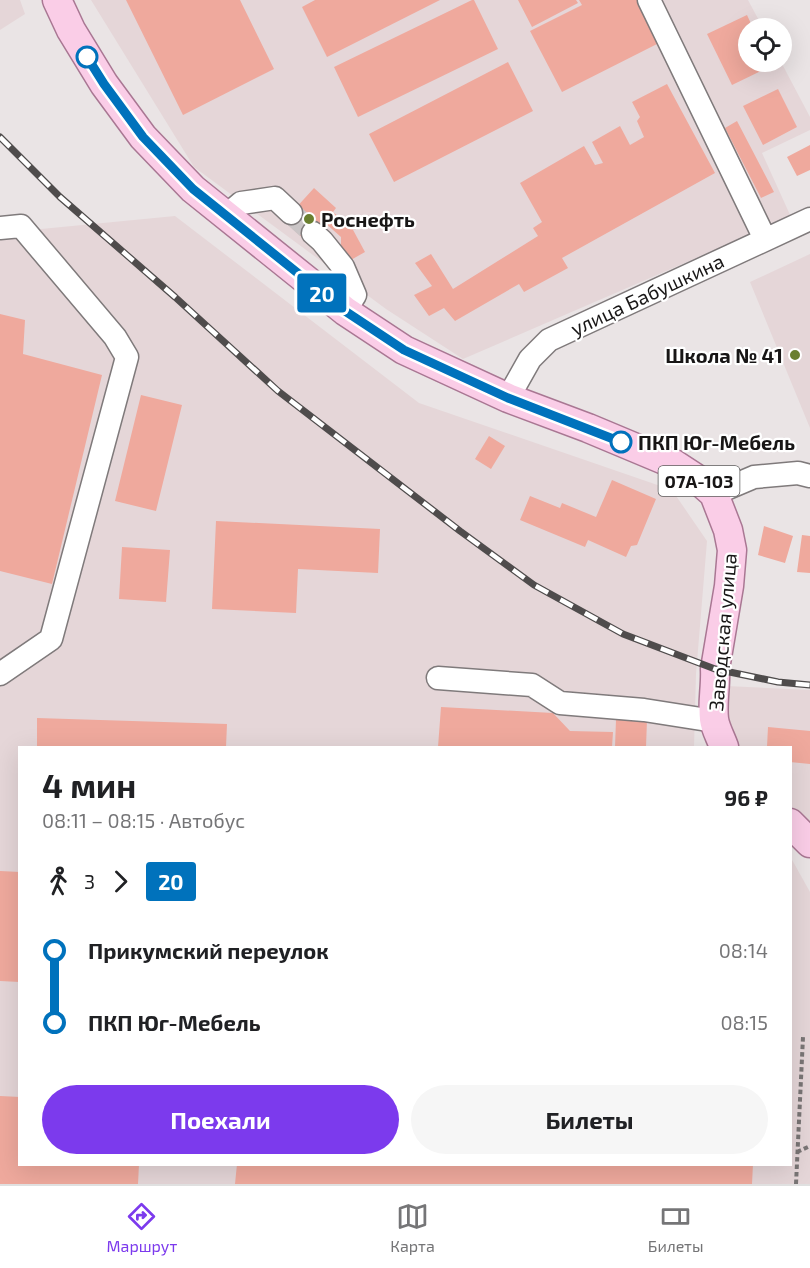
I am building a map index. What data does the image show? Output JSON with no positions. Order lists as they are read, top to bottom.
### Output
{
  "streets": {
    "main road": ["07А-103", "Заводская улица"],
    "street": ["улица Бабушкина"]
  },
  "crossings": [
    ["улица Бабушкина", "07А-103"],
    ["улица Бабушкина", "Заводская улица"],
    ["07А-103", "Заводская улица"]
  ],
  "places": ["Роснефть", "Школа № 41", "ПКП Юг-Мебель"],
  "lines": ["bus line 20"],
  "page": {
    "on_map": "20",
    "heading": ["4 мин", "08:11 – 08:15 · Автобус", "96 ₽"],
    "legs": ["3", "20"],
    "list": [
      {
        "name": "Прикумский переулок",
        "value": "08:14"
      },
      {
        "name": "ПКП Юг-Мебель",
        "value": "08:15"
      }
    ],
    "buttons": ["Поехали", "Билеты"],
    "tabs": ["Маршрут", "Карта", "Билеты"]
  }
}
